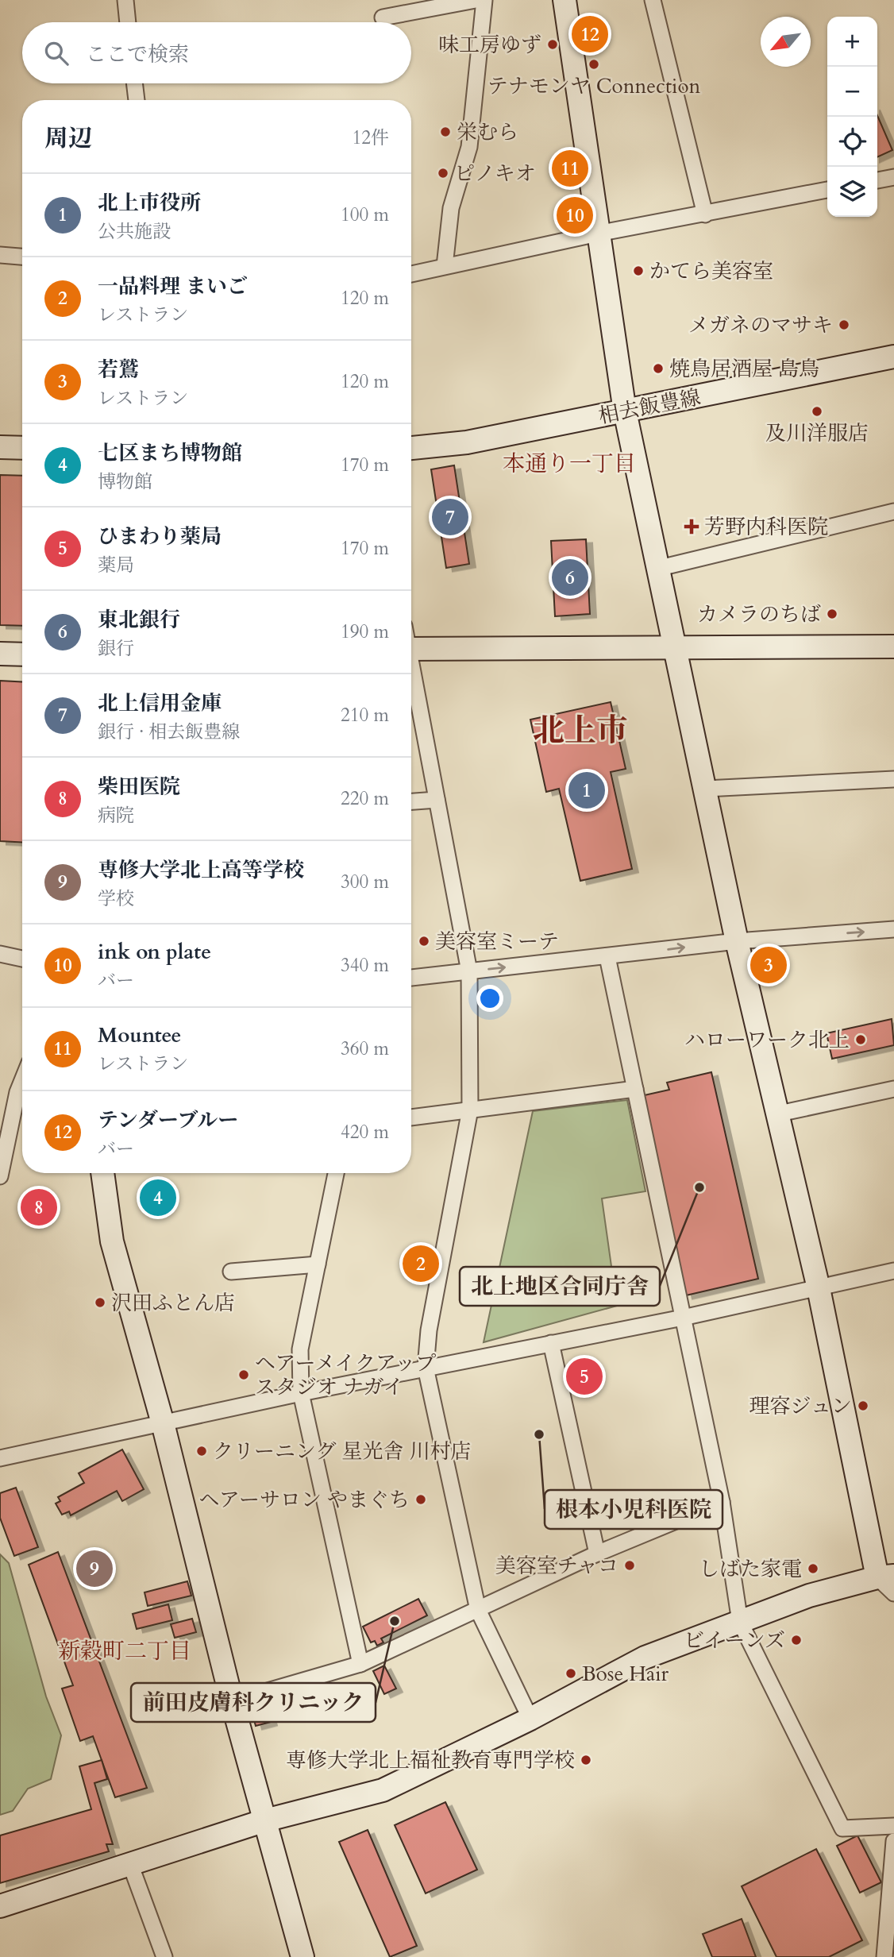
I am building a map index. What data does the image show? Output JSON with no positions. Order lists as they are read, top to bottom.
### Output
{
  "streets": {
    "street": ["相去飯豊線"]
  },
  "districts": ["本通り一丁目", "北上市", "新穀町二丁目"],
  "places": {
    "other": [
      "味工房ゆず",
      "テナモンヤ Connection",
      "栄むら",
      "ピノキオ",
      "かてら美容室",
      "メガネのマサキ",
      "焼鳥居酒屋 島鳥",
      "及川洋服店",
      "カメラのちば",
      "美容室ミーテ",
      "ハローワーク北上",
      "北上地区合同庁舎",
      "沢田ふとん店",
      "ヘアーメイクアップ スタジオ ナガイ",
      "理容ジュン",
      "根本小児科医院",
      "クリーニング 星光舎 川村店",
      "ヘアーサロン やまぐち",
      "美容室チャコ",
      "しばた家電",
      "前田皮膚科クリニック",
      "ビイーンズ",
      "Bose Hair",
      "専修大学北上福祉教育専門学校"
    ],
    "health": ["芳野内科医院"]
  },
  "north": "bottom left",
  "page": {
    "pins": [
      "12",
      "11",
      "10",
      "7",
      "6",
      "1",
      "3",
      "4",
      "8",
      "2",
      "5",
      "9"
    ],
    "map_buttons": ["+", "−"],
    "search": "ここで検索",
    "heading": ["周辺", "12件"],
    "list": [
      {
        "mark": "1",
        "name": "北上市役所",
        "note": "公共施設",
        "value": "100 m"
      },
      {
        "mark": "2",
        "name": "一品料理 まいご",
        "note": "レストラン",
        "value": "120 m"
      },
      {
        "mark": "3",
        "name": "若鷲",
        "note": "レストラン",
        "value": "120 m"
      },
      {
        "mark": "4",
        "name": "七区まち博物館",
        "note": "博物館",
        "value": "170 m"
      },
      {
        "mark": "5",
        "name": "ひまわり薬局",
        "note": "薬局",
        "value": "170 m"
      },
      {
        "mark": "6",
        "name": "東北銀行",
        "note": "銀行",
        "value": "190 m"
      },
      {
        "mark": "7",
        "name": "北上信用金庫",
        "note": "銀行 · 相去飯豊線",
        "value": "210 m"
      },
      {
        "mark": "8",
        "name": "柴田医院",
        "note": "病院",
        "value": "220 m"
      },
      {
        "mark": "9",
        "name": "専修大学北上高等学校",
        "note": "学校",
        "value": "300 m"
      },
      {
        "mark": "10",
        "name": "ink on plate",
        "note": "バー",
        "value": "340 m"
      },
      {
        "mark": "11",
        "name": "Mountee",
        "note": "レストラン",
        "value": "360 m"
      },
      {
        "mark": "12",
        "name": "テンダーブルー",
        "note": "バー",
        "value": "420 m"
      }
    ]
  }
}
